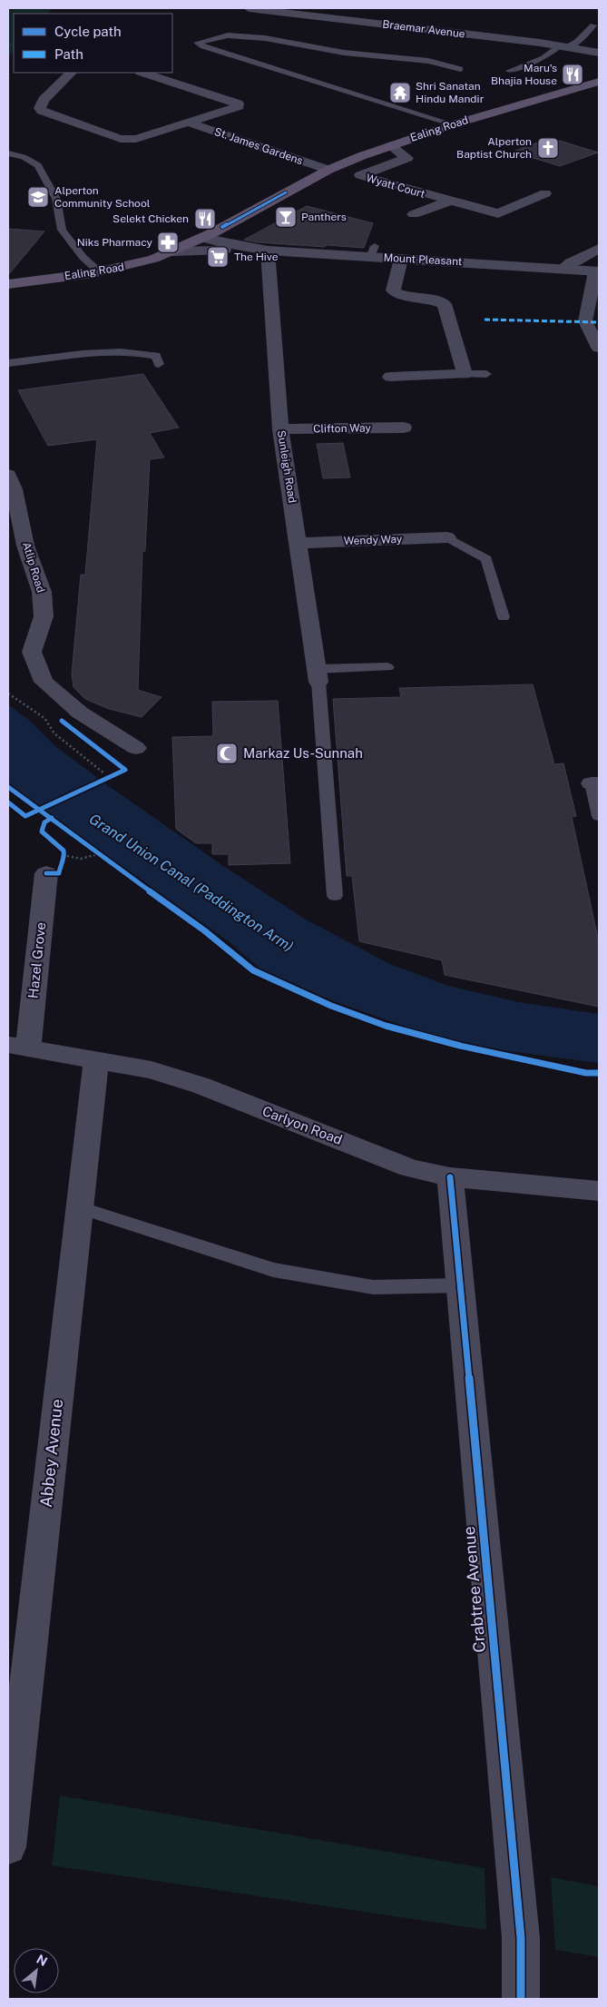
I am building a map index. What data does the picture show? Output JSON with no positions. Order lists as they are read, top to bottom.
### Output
{
  "streets": {
    "main road": ["Ealing Road"],
    "street": [
      "Braemar Avenue",
      "St. James Gardens",
      "Wyatt Court",
      "Mount Pleasant",
      "Clifton Way",
      "Sunleigh Road",
      "Wendy Way",
      "Atlip Road",
      "Hazel Grove",
      "Carlyon Road",
      "Abbey Avenue",
      "Crabtree Avenue"
    ]
  },
  "crossings": [
    ["Ealing Road", "St. James Gardens"],
    ["Ealing Road", "Wyatt Court"],
    ["Ealing Road", "Mount Pleasant"],
    ["Mount Pleasant", "Sunleigh Road"],
    ["Clifton Way", "Sunleigh Road"],
    ["Sunleigh Road", "Wendy Way"],
    ["Hazel Grove", "Carlyon Road"],
    ["Carlyon Road", "Abbey Avenue"],
    ["Carlyon Road", "Crabtree Avenue"]
  ],
  "water": ["Grand Union Canal (Paddington Arm)"],
  "places": {
    "restaurant": ["Maru's Bhajia House", "Selekt Chicken"],
    "temple": ["Shri Sanatan Hindu Mandir"],
    "church": ["Alperton Baptist Church"],
    "school or university": ["Alperton Community School"],
    "bar": ["Panthers"],
    "pharmacy": ["Niks Pharmacy"],
    "supermarket": ["The Hive"],
    "mosque": ["Markaz Us-Sunnah"]
  },
  "legend": ["Cycle path", "Path"],
  "north": "top right"
}
